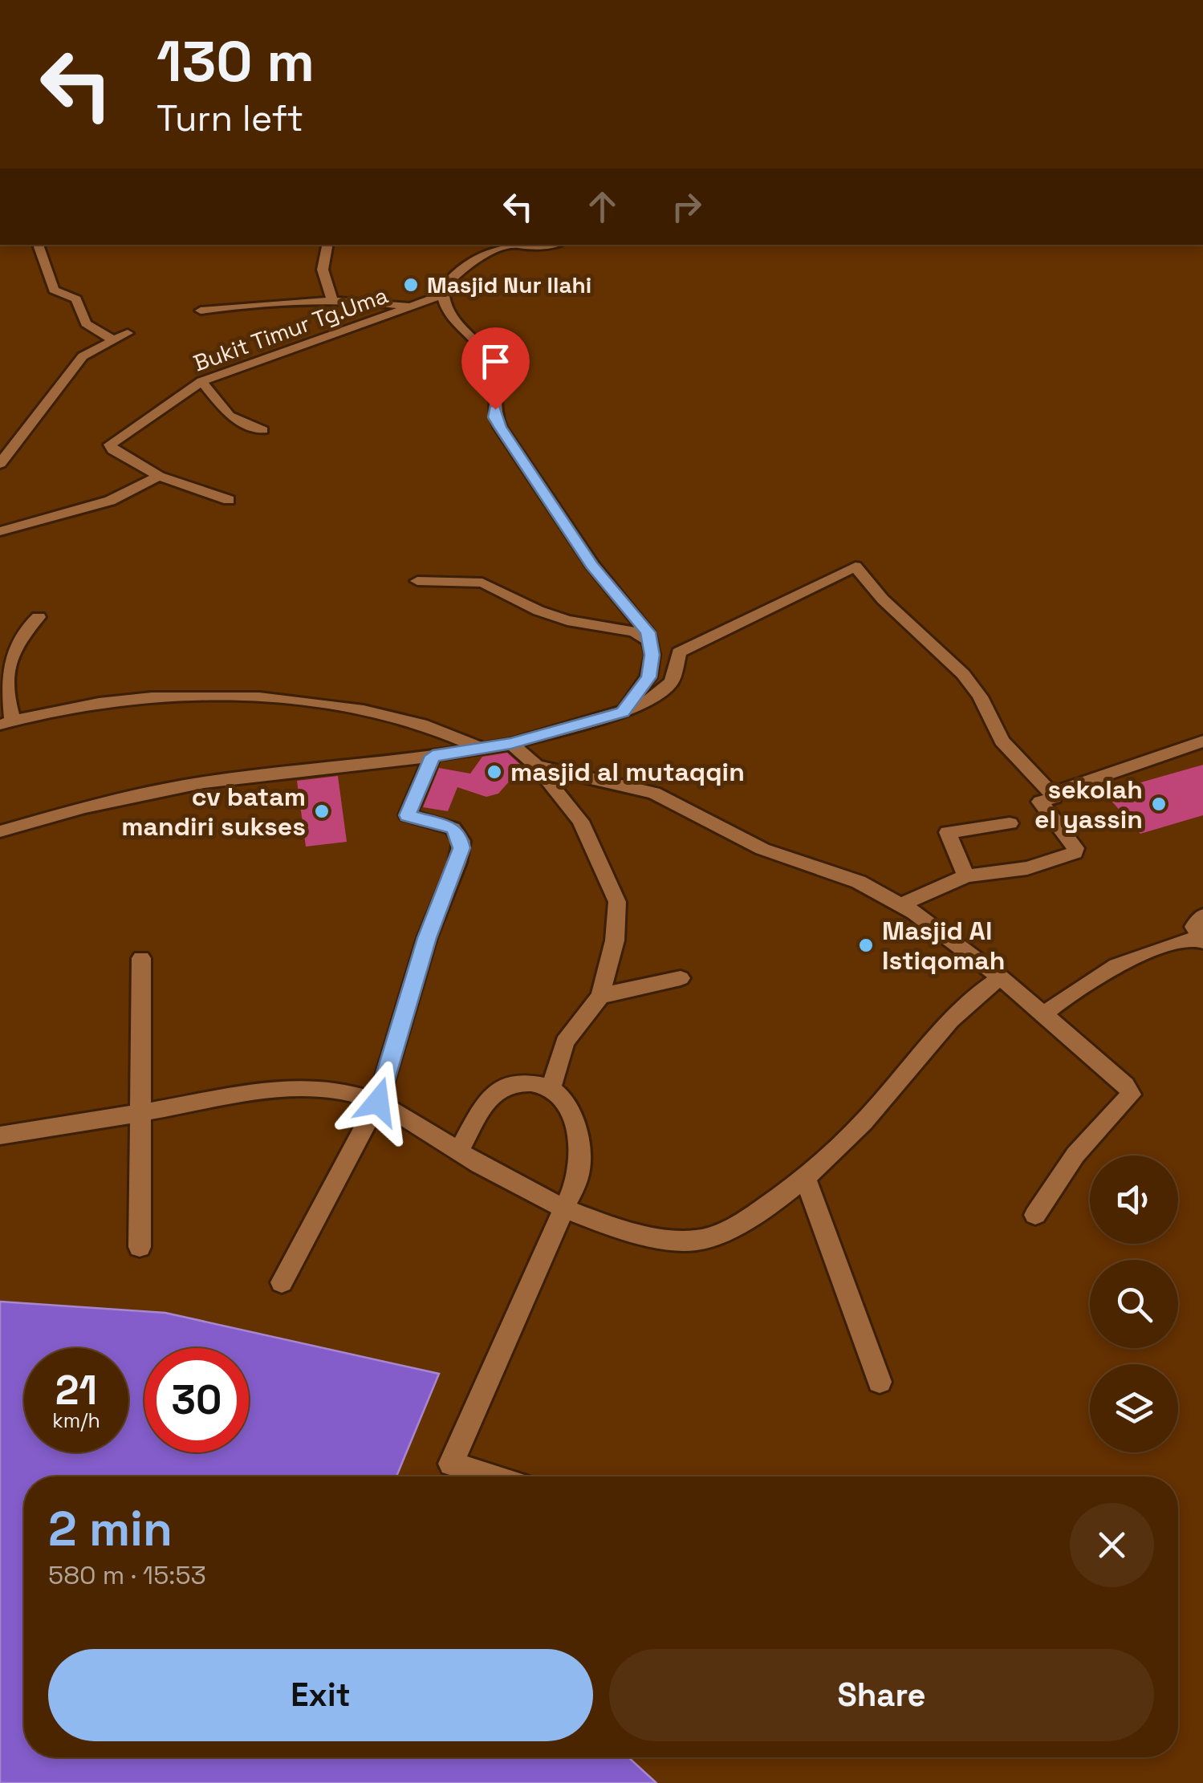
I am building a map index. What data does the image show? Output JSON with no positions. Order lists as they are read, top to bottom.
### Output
{
  "streets": {
    "street": ["Bukit Timur Tg.Uma"]
  },
  "places": [
    "Masjid Nur Ilahi",
    "masjid al mutaqqin",
    "sekolah el yassin",
    "cv batam mandiri sukses",
    "Masjid Al Istiqomah"
  ],
  "page": {
    "turn": ["130 m", "Turn left"],
    "speed": "21 km/h",
    "limit": "30",
    "heading": ["2 min", "580 m · 15:53"],
    "buttons": ["Exit", "Share"]
  }
}
